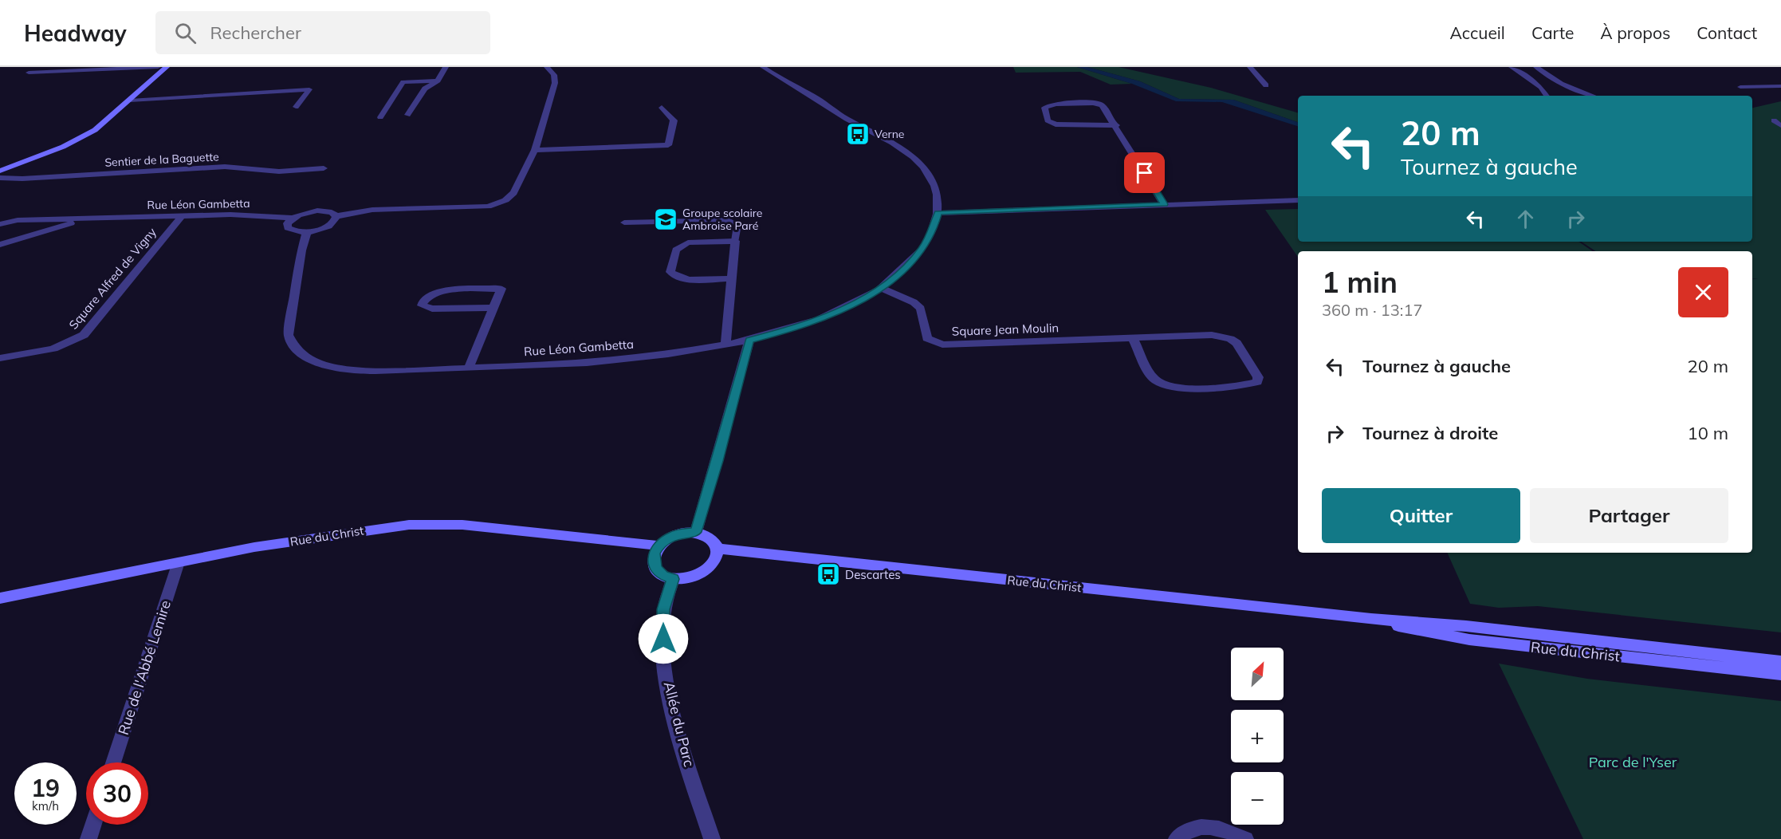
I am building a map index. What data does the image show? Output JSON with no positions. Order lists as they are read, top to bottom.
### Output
{
  "streets": {
    "street": [
      "Sentier de la Baguette",
      "Rue Léon Gambetta",
      "Square Alfred de Vigny",
      "Square Jean Moulin",
      "Rue du Christ",
      "Rue de l'Abbé Lemire",
      "Allée du Parc"
    ]
  },
  "crossings": [
    ["Rue Léon Gambetta", "Square Alfred de Vigny"],
    ["Rue Léon Gambetta", "Square Jean Moulin"],
    ["Rue du Christ", "Rue de l'Abbé Lemire"],
    ["Rue du Christ", "Allée du Parc"]
  ],
  "parks": ["Parc de l'Yser"],
  "places": {
    "bus stop": ["Verne", "Descartes"],
    "school or university": ["Groupe scolaire Ambroise Paré"]
  },
  "north": "top right",
  "page": {
    "header": "Headway",
    "search": "Rechercher",
    "nav": [
      "Accueil",
      "Carte",
      "À propos",
      "Contact"
    ],
    "turn": ["20 m", "Tournez à gauche"],
    "heading": ["1 min", "360 m · 13:17"],
    "list": [
      {
        "name": "Tournez à gauche",
        "value": "20 m"
      },
      {
        "name": "Tournez à droite",
        "value": "10 m"
      }
    ],
    "buttons": ["Quitter", "Partager"],
    "map_buttons": ["+", "−"],
    "speed": "19 km/h",
    "limit": "30"
  }
}
